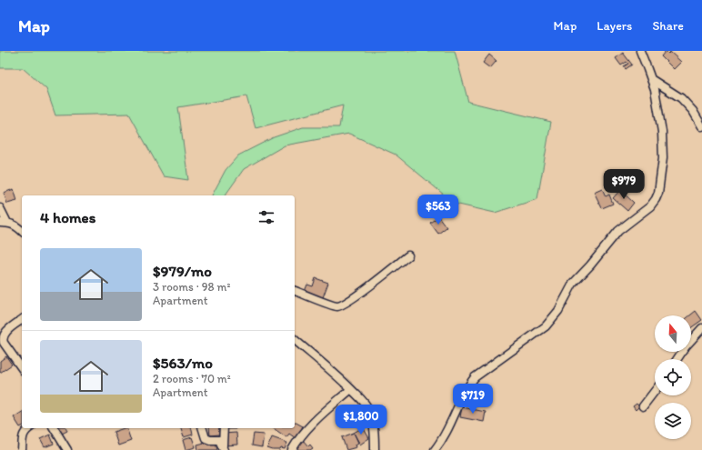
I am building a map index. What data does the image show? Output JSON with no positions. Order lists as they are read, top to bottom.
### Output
{
  "north": "top",
  "page": {
    "header": "Map",
    "nav": ["Map", "Layers", "Share"],
    "price": [
      "$979",
      "$563",
      "$719",
      "$1,800"
    ],
    "heading": "4 homes",
    "list": [
      {
        "name": "$979/mo",
        "note": "3 rooms · 98 m² · Apartment"
      },
      {
        "name": "$563/mo",
        "note": "2 rooms · 70 m² · Apartment"
      }
    ]
  }
}
